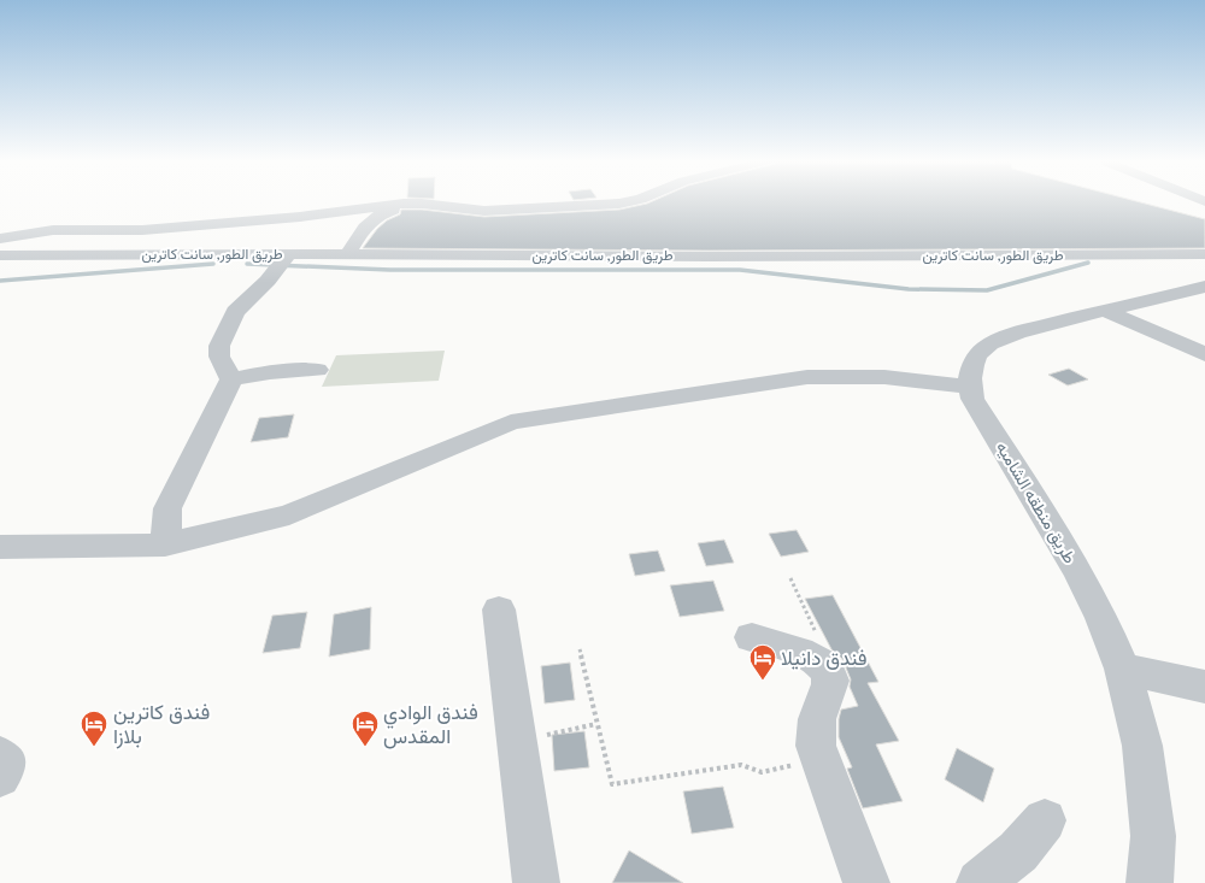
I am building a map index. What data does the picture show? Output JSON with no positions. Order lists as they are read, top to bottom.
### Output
{
  "streets": {
    "street": ["طريق الطور, سانت كاترين", "طريق منطقه الشاميه"]
  },
  "places": {
    "hotel": ["فندق دانيلا", "فندق كاترين بلازا", "فندق الوادي المقدس"]
  }
}
